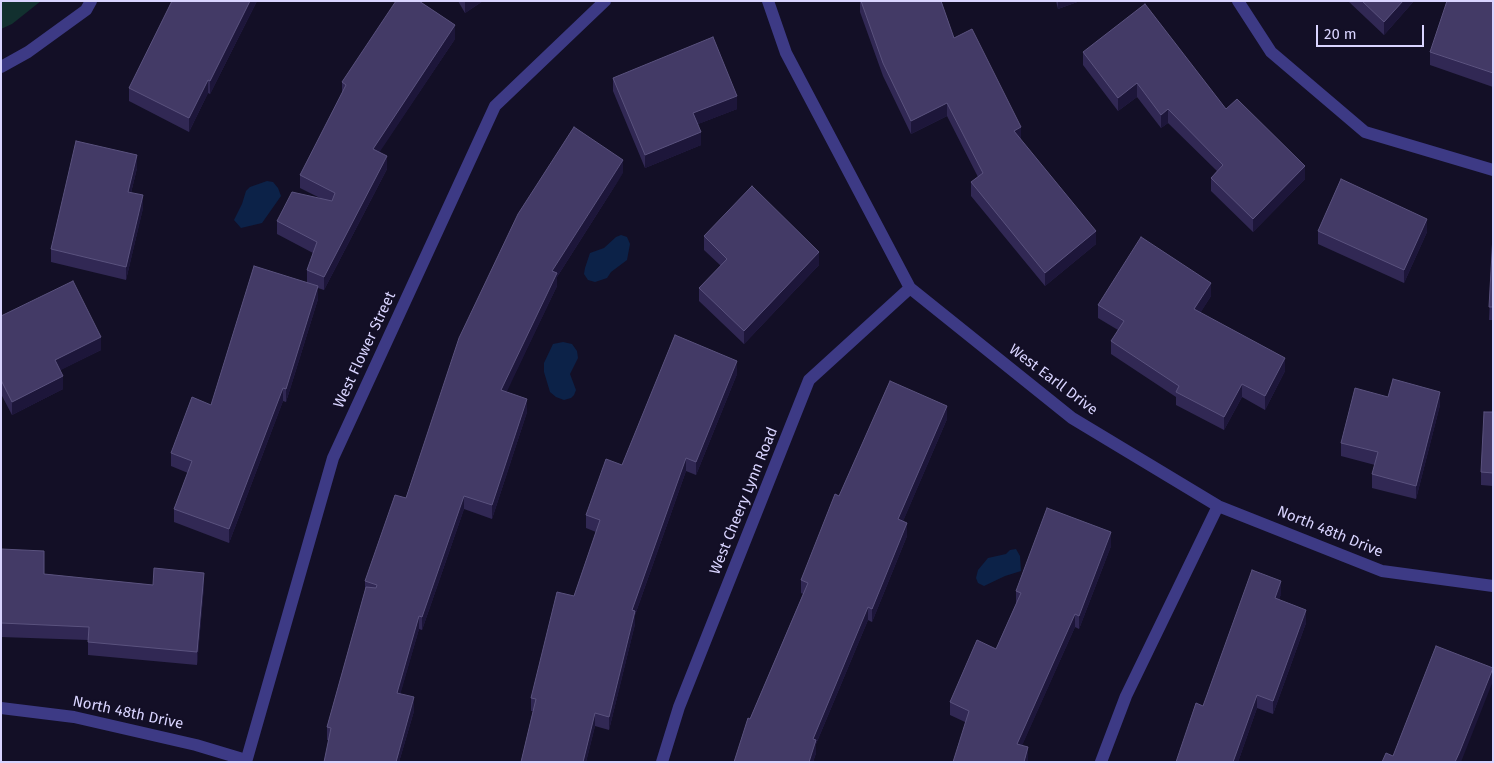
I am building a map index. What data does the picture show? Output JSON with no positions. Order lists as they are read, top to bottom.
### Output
{
  "streets": {
    "street": [
      "West Flower Street",
      "West Earll Drive",
      "West Cheery Lynn Road",
      "North 48th Drive"
    ]
  },
  "crossings": [
    ["West Flower Street", "North 48th Drive"],
    ["West Earll Drive", "West Cheery Lynn Road"],
    ["West Earll Drive", "North 48th Drive"]
  ],
  "scale_bar": "20 m"
}
